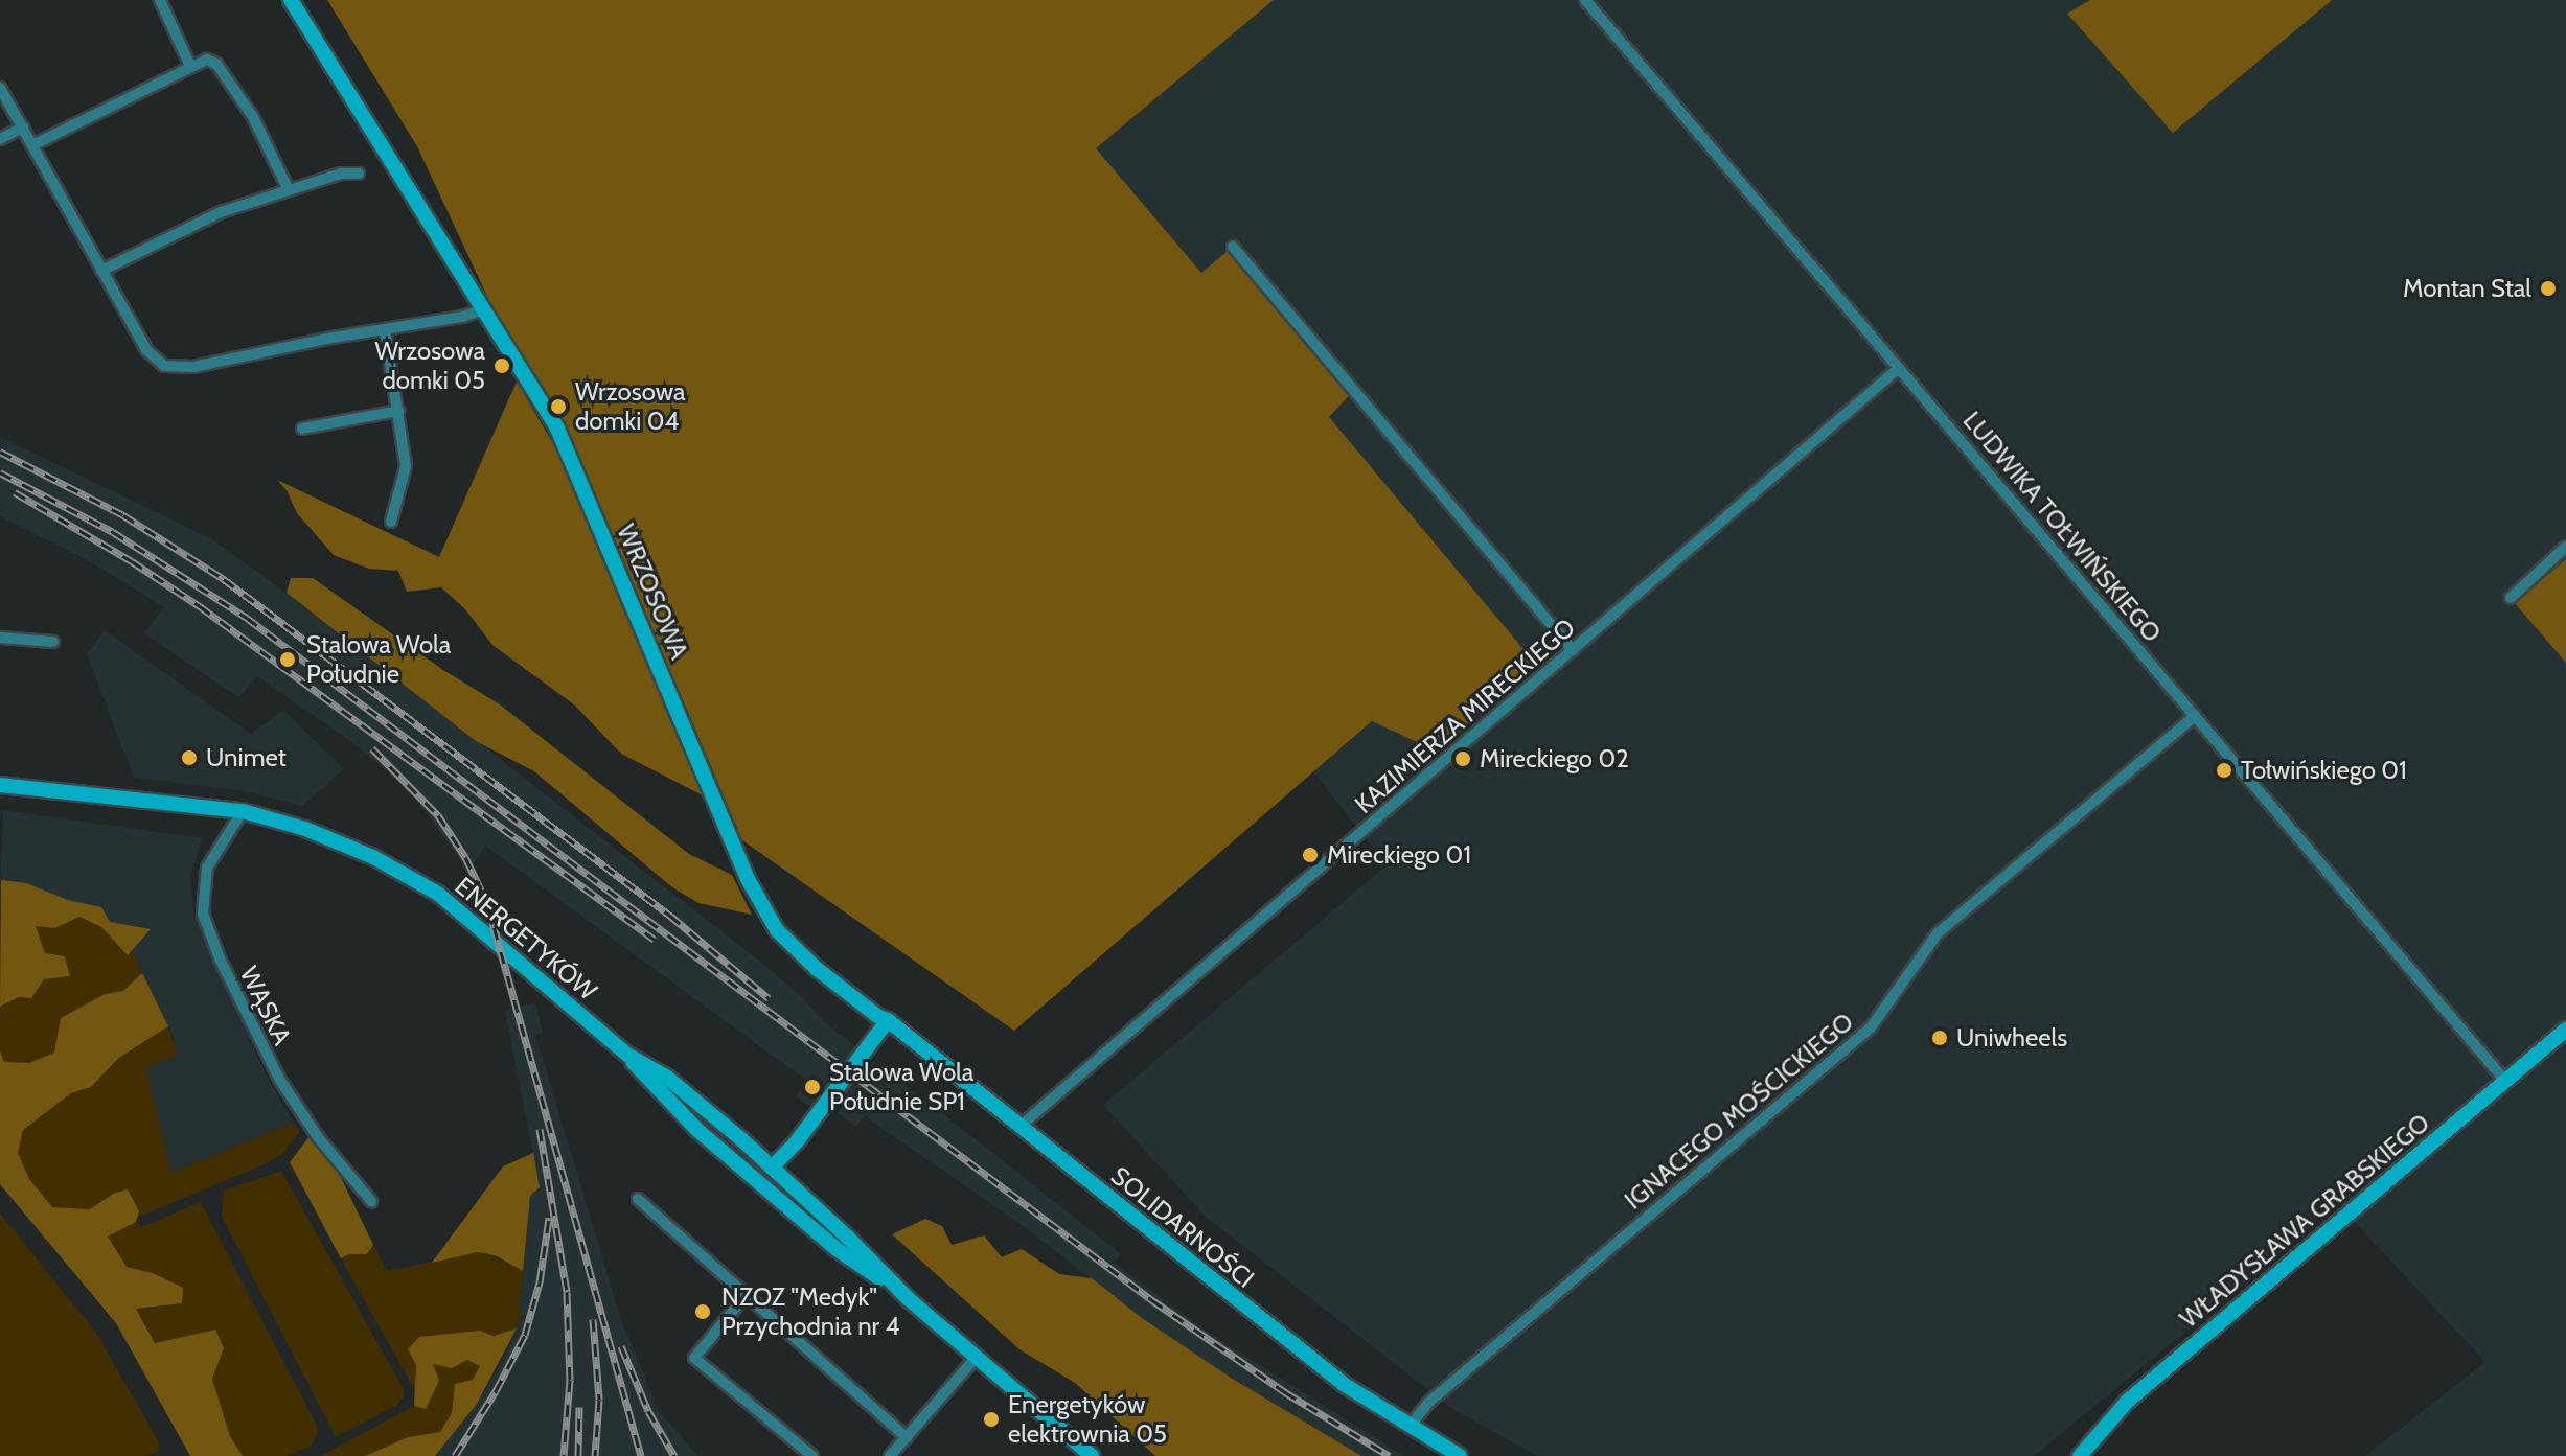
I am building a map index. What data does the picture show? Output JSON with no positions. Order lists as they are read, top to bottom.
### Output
{
  "streets": {
    "street": [
      "LUDWIKA TOŁWIŃSKIEGO",
      "WRZOSOWA",
      "KAZIMIERZA MIRECKIEGO",
      "ENERGETYKÓW",
      "WĄSKA",
      "IGNACEGO MOŚCICKIEGO",
      "WŁADYSŁAWA GRABSKIEGO",
      "SOLIDARNOŚCI"
    ]
  },
  "crossings": [
    ["LUDWIKA TOŁWIŃSKIEGO", "KAZIMIERZA MIRECKIEGO"],
    ["LUDWIKA TOŁWIŃSKIEGO", "IGNACEGO MOŚCICKIEGO"],
    ["LUDWIKA TOŁWIŃSKIEGO", "WŁADYSŁAWA GRABSKIEGO"],
    ["WRZOSOWA", "SOLIDARNOŚCI"],
    ["KAZIMIERZA MIRECKIEGO", "SOLIDARNOŚCI"],
    ["ENERGETYKÓW", "WĄSKA"],
    ["IGNACEGO MOŚCICKIEGO", "SOLIDARNOŚCI"]
  ],
  "places": [
    "Montan Stal",
    "Wrzosowa domki 05",
    "Wrzosowa domki 04",
    "Stalowa Wola Południe",
    "Unimet",
    "Mireckiego 02",
    "Tołwińskiego 01",
    "Mireckiego 01",
    "Uniwheels",
    "Stalowa Wola Południe SP1",
    "NZOZ \"Medyk\" Przychodnia nr 4",
    "Energetyków elektrownia 05"
  ]
}
